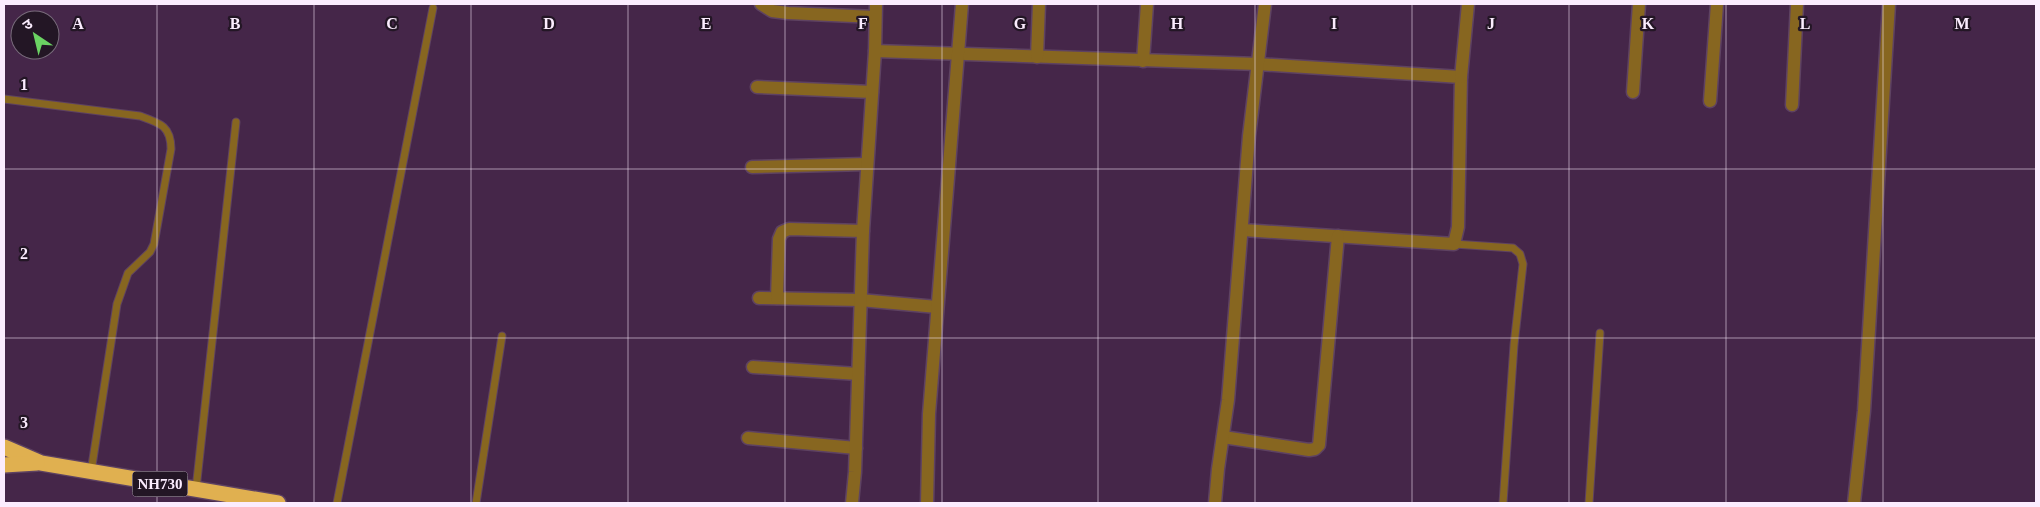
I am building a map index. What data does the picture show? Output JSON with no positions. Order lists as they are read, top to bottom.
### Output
{
  "streets": {
    "highway": ["NH730"]
  },
  "north": "top left",
  "grid": {
    "columns": [
      "A",
      "B",
      "C",
      "D",
      "E",
      "F",
      "G",
      "H",
      "I",
      "J",
      "K",
      "L",
      "M"
    ],
    "rows": ["1", "2", "3"]
  }
}
